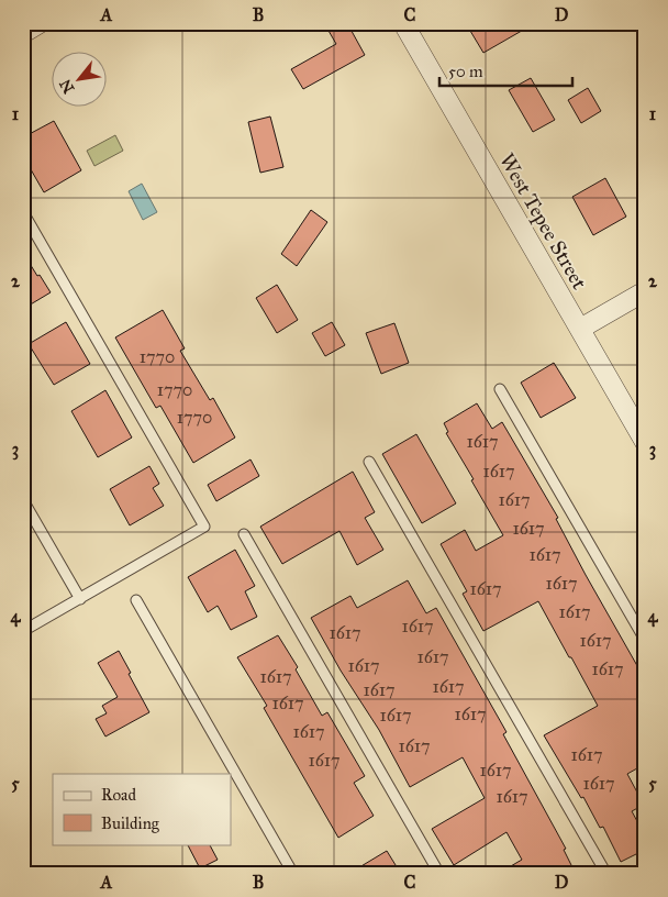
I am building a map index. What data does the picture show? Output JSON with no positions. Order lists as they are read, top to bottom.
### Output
{
  "streets": {
    "street": ["West Tepee Street"]
  },
  "house_numbers": [
    "1770",
    "1770",
    "1770",
    "1617",
    "1617",
    "1617",
    "1617",
    "1617",
    "1617",
    "1617",
    "1617",
    "1617",
    "1617",
    "1617",
    "1617",
    "1617",
    "1617",
    "1617",
    "1617",
    "1617",
    "1617",
    "1617",
    "1617",
    "1617",
    "1617",
    "1617",
    "1617",
    "1617",
    "1617",
    "1617"
  ],
  "legend": ["Road", "Building"],
  "scale_bar": "50 m",
  "north": "bottom left",
  "grid": {
    "columns": [
      "A",
      "B",
      "C",
      "D"
    ],
    "rows": [
      "1",
      "2",
      "3",
      "4",
      "5"
    ]
  }
}
